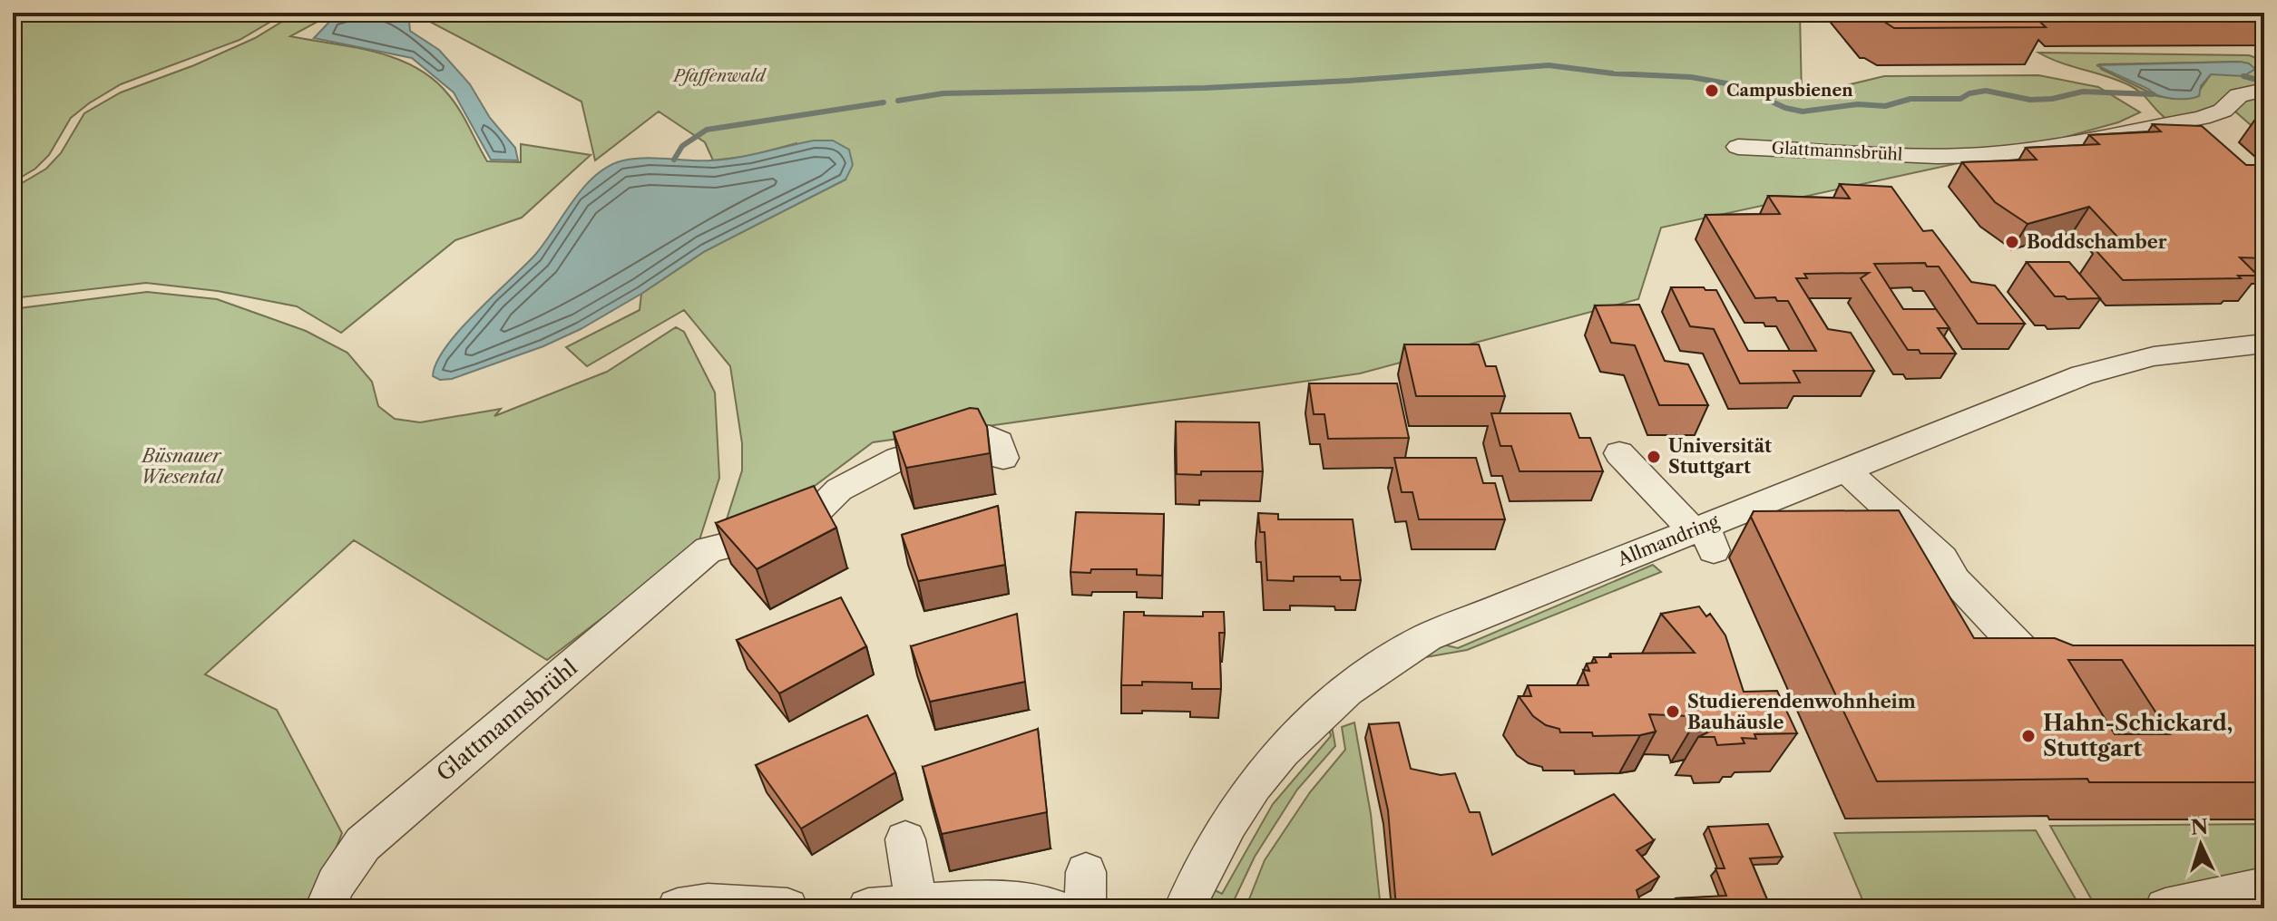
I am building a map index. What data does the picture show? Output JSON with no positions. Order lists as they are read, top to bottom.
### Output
{
  "streets": {
    "street": ["Glattmannsbrühl", "Allmandring"]
  },
  "parks": ["Pfaffenwald", "Büsnauer Wiesental"],
  "places": [
    "Campusbienen",
    "Boddschamber",
    "Universität Stuttgart",
    "Studierendenwohnheim Bauhäusle",
    "Hahn-Schickard, Stuttgart"
  ],
  "north": "top"
}
